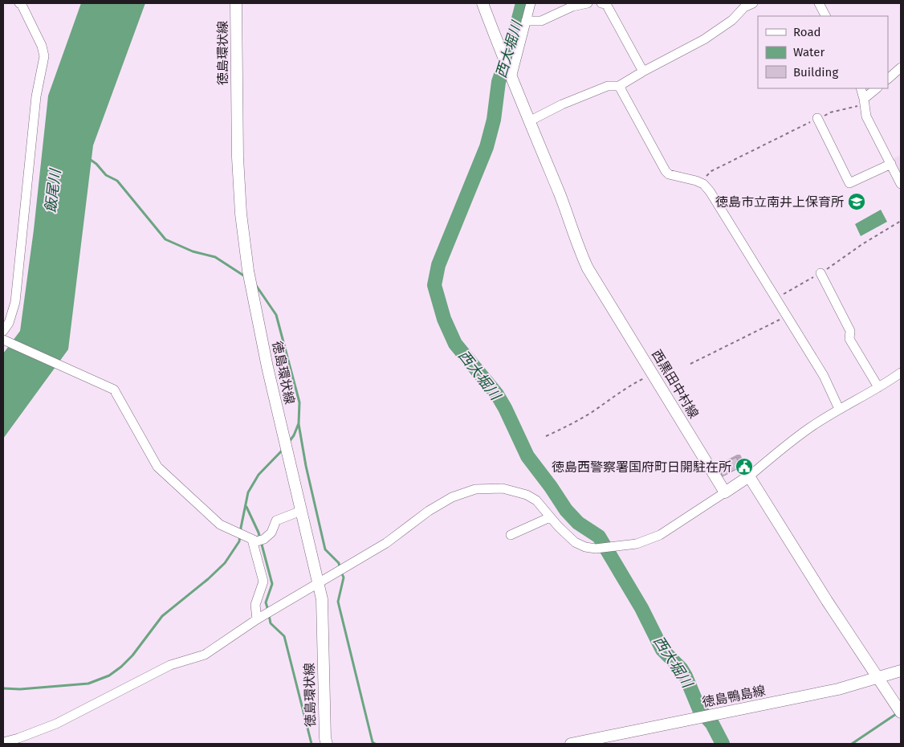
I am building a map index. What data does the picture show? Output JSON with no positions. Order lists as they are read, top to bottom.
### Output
{
  "streets": {
    "main road": ["徳島環状線", "西黒田中村線", "徳島鴨島線"]
  },
  "water": ["西大堀川", "飯尾川"],
  "places": {
    "school or university": ["徳島市立南井上保育所"],
    "public building": ["徳島西警察署国府町日開駐在所"]
  },
  "legend": ["Road", "Water", "Building"]
}
